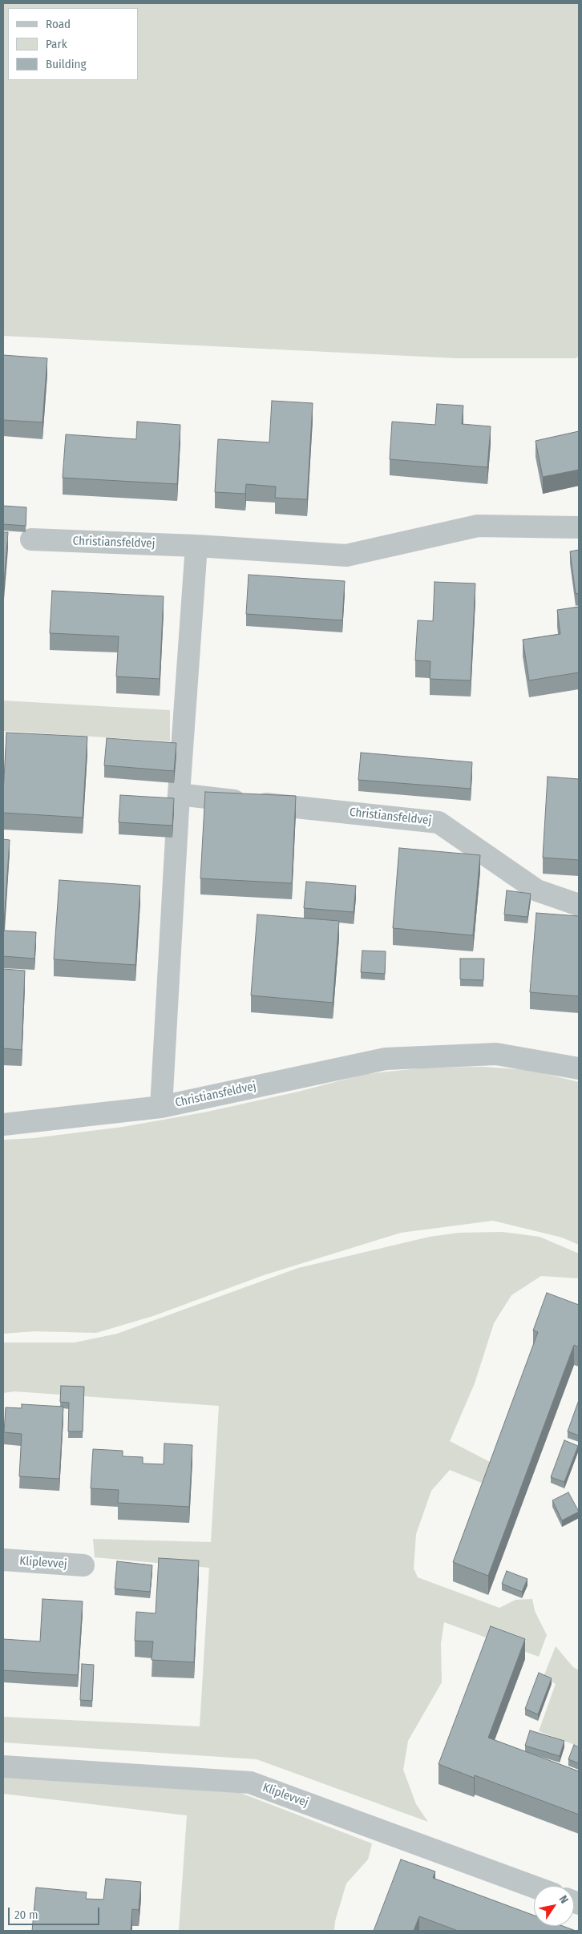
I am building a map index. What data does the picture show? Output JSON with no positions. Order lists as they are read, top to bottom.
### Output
{
  "streets": {
    "street": ["Christiansfeldvej", "Kliplevvej"]
  },
  "legend": ["Road", "Park", "Building"],
  "scale_bar": "20 m",
  "north": "top right"
}
